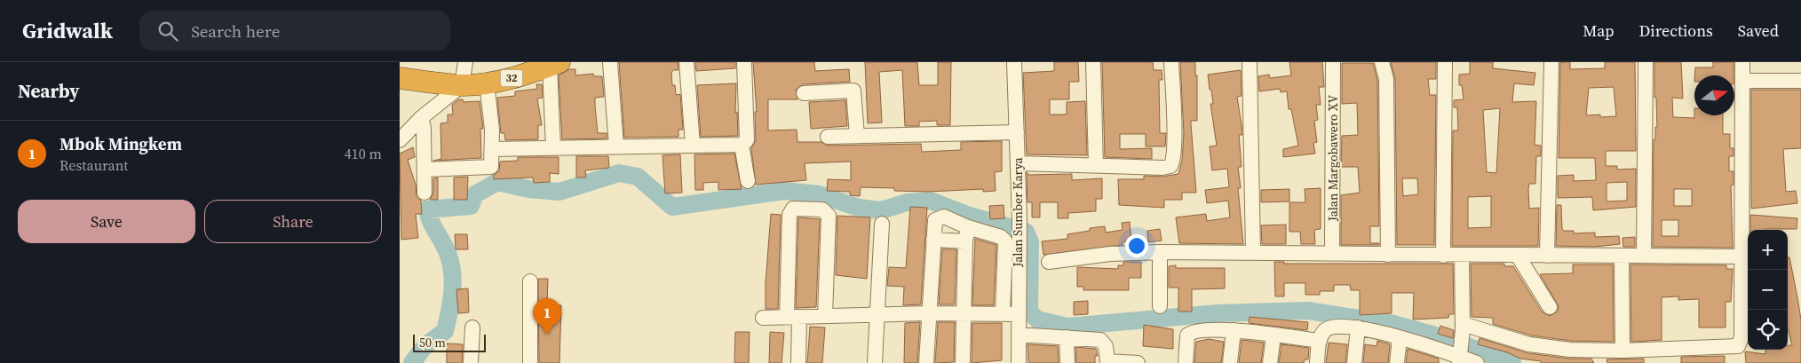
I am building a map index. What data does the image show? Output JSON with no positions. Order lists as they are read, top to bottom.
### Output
{
  "streets": {
    "highway": ["32"],
    "street": ["Jalan Margobawero XV", "Jalan Sumber Karya"]
  },
  "scale_bar": "50 m",
  "north": "right",
  "page": {
    "header": "Gridwalk",
    "search": "Search here",
    "nav": ["Map", "Directions", "Saved"],
    "heading": "Nearby",
    "list": [
      {
        "mark": "1",
        "name": "Mbok Mingkem",
        "note": "Restaurant",
        "value": "410 m"
      }
    ],
    "buttons": ["Save", "Share"],
    "map_buttons": ["+", "−"],
    "pins": "1",
    "scale": "50 m"
  }
}
